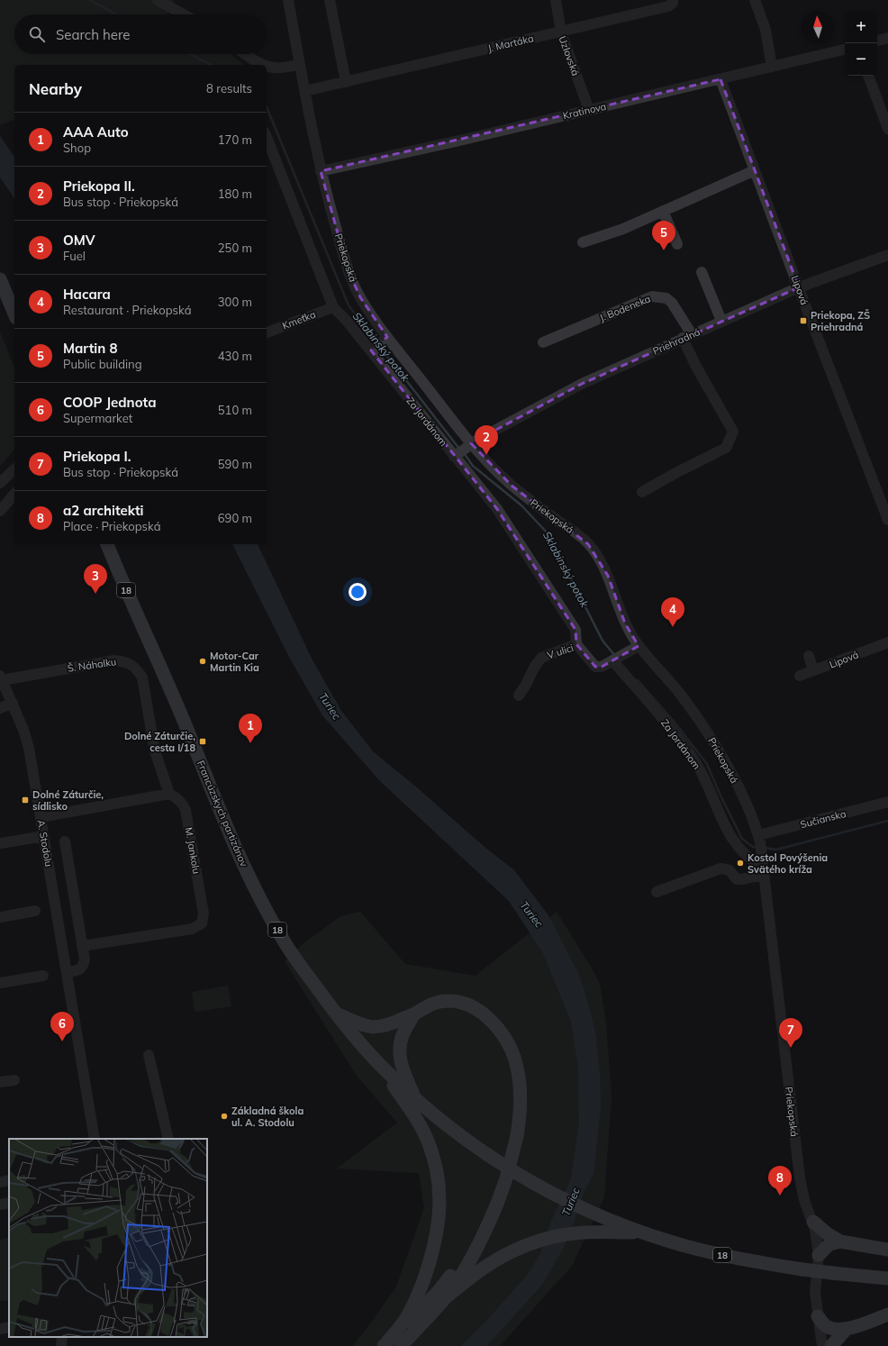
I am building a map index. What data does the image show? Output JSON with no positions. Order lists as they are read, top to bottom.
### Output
{
  "streets": {
    "main road": ["18", "Francúzskych partizánov"],
    "street": [
      "J. Martáka",
      "Uzlovská",
      "Kratinova",
      "Priekopská",
      "Lipová",
      "J. Bodeneka",
      "Kmeťka",
      "Priehradná",
      "Za Jordánom",
      "V ulici",
      "Š. Náhalku",
      "Sučianska",
      "A. Stodolu",
      "M. Jankolu"
    ]
  },
  "crossings": [
    ["J. Martáka", "Uzlovská"],
    ["J. Martáka", "Priekopská"],
    ["Uzlovská", "Kratinova"],
    ["Kratinova", "Priekopská"],
    ["Kratinova", "Lipová"],
    ["Priekopská", "Priehradná"],
    ["Priekopská", "Za Jordánom"],
    ["Priekopská", "Sučianska"],
    ["Lipová", "Priehradná"],
    ["J. Bodeneka", "Priehradná"],
    ["Kmeťka", "Za Jordánom"],
    ["Priehradná", "Za Jordánom"],
    ["Za Jordánom", "V ulici"],
    ["18", "Francúzskych partizánov"],
    ["Š. Náhalku", "A. Stodolu"],
    ["Š. Náhalku", "M. Jankolu"],
    ["A. Stodolu", "M. Jankolu"]
  ],
  "water": ["Sklabinský potok", "Turiec"],
  "places": {
    "transit": ["Priekopa, ZŠ Priehradná", "Dolné Záturčie, cesta I/18", "Dolné Záturčie, sídlisko"],
    "other": ["Motor-Car Martin Kia", "Kostol Povýšenia Svätého kríža", "Základná škola ul. A. Stodolu"]
  },
  "north": "top",
  "page": {
    "map_buttons": ["+", "−"],
    "search": "Search here",
    "heading": ["Nearby", "8 results"],
    "list": [
      {
        "mark": "1",
        "name": "AAA Auto",
        "note": "Shop",
        "value": "170 m"
      },
      {
        "mark": "2",
        "name": "Priekopa II.",
        "note": "Bus stop · Priekopská",
        "value": "180 m"
      },
      {
        "mark": "3",
        "name": "OMV",
        "note": "Fuel",
        "value": "250 m"
      },
      {
        "mark": "4",
        "name": "Hacara",
        "note": "Restaurant · Priekopská",
        "value": "300 m"
      },
      {
        "mark": "5",
        "name": "Martin 8",
        "note": "Public building",
        "value": "430 m"
      },
      {
        "mark": "6",
        "name": "COOP Jednota",
        "note": "Supermarket",
        "value": "510 m"
      },
      {
        "mark": "7",
        "name": "Priekopa I.",
        "note": "Bus stop · Priekopská",
        "value": "590 m"
      },
      {
        "mark": "8",
        "name": "a2 architekti",
        "note": "Place · Priekopská",
        "value": "690 m"
      }
    ],
    "pins": [
      "5",
      "2",
      "3",
      "4",
      "1",
      "6",
      "7",
      "8"
    ]
  }
}
